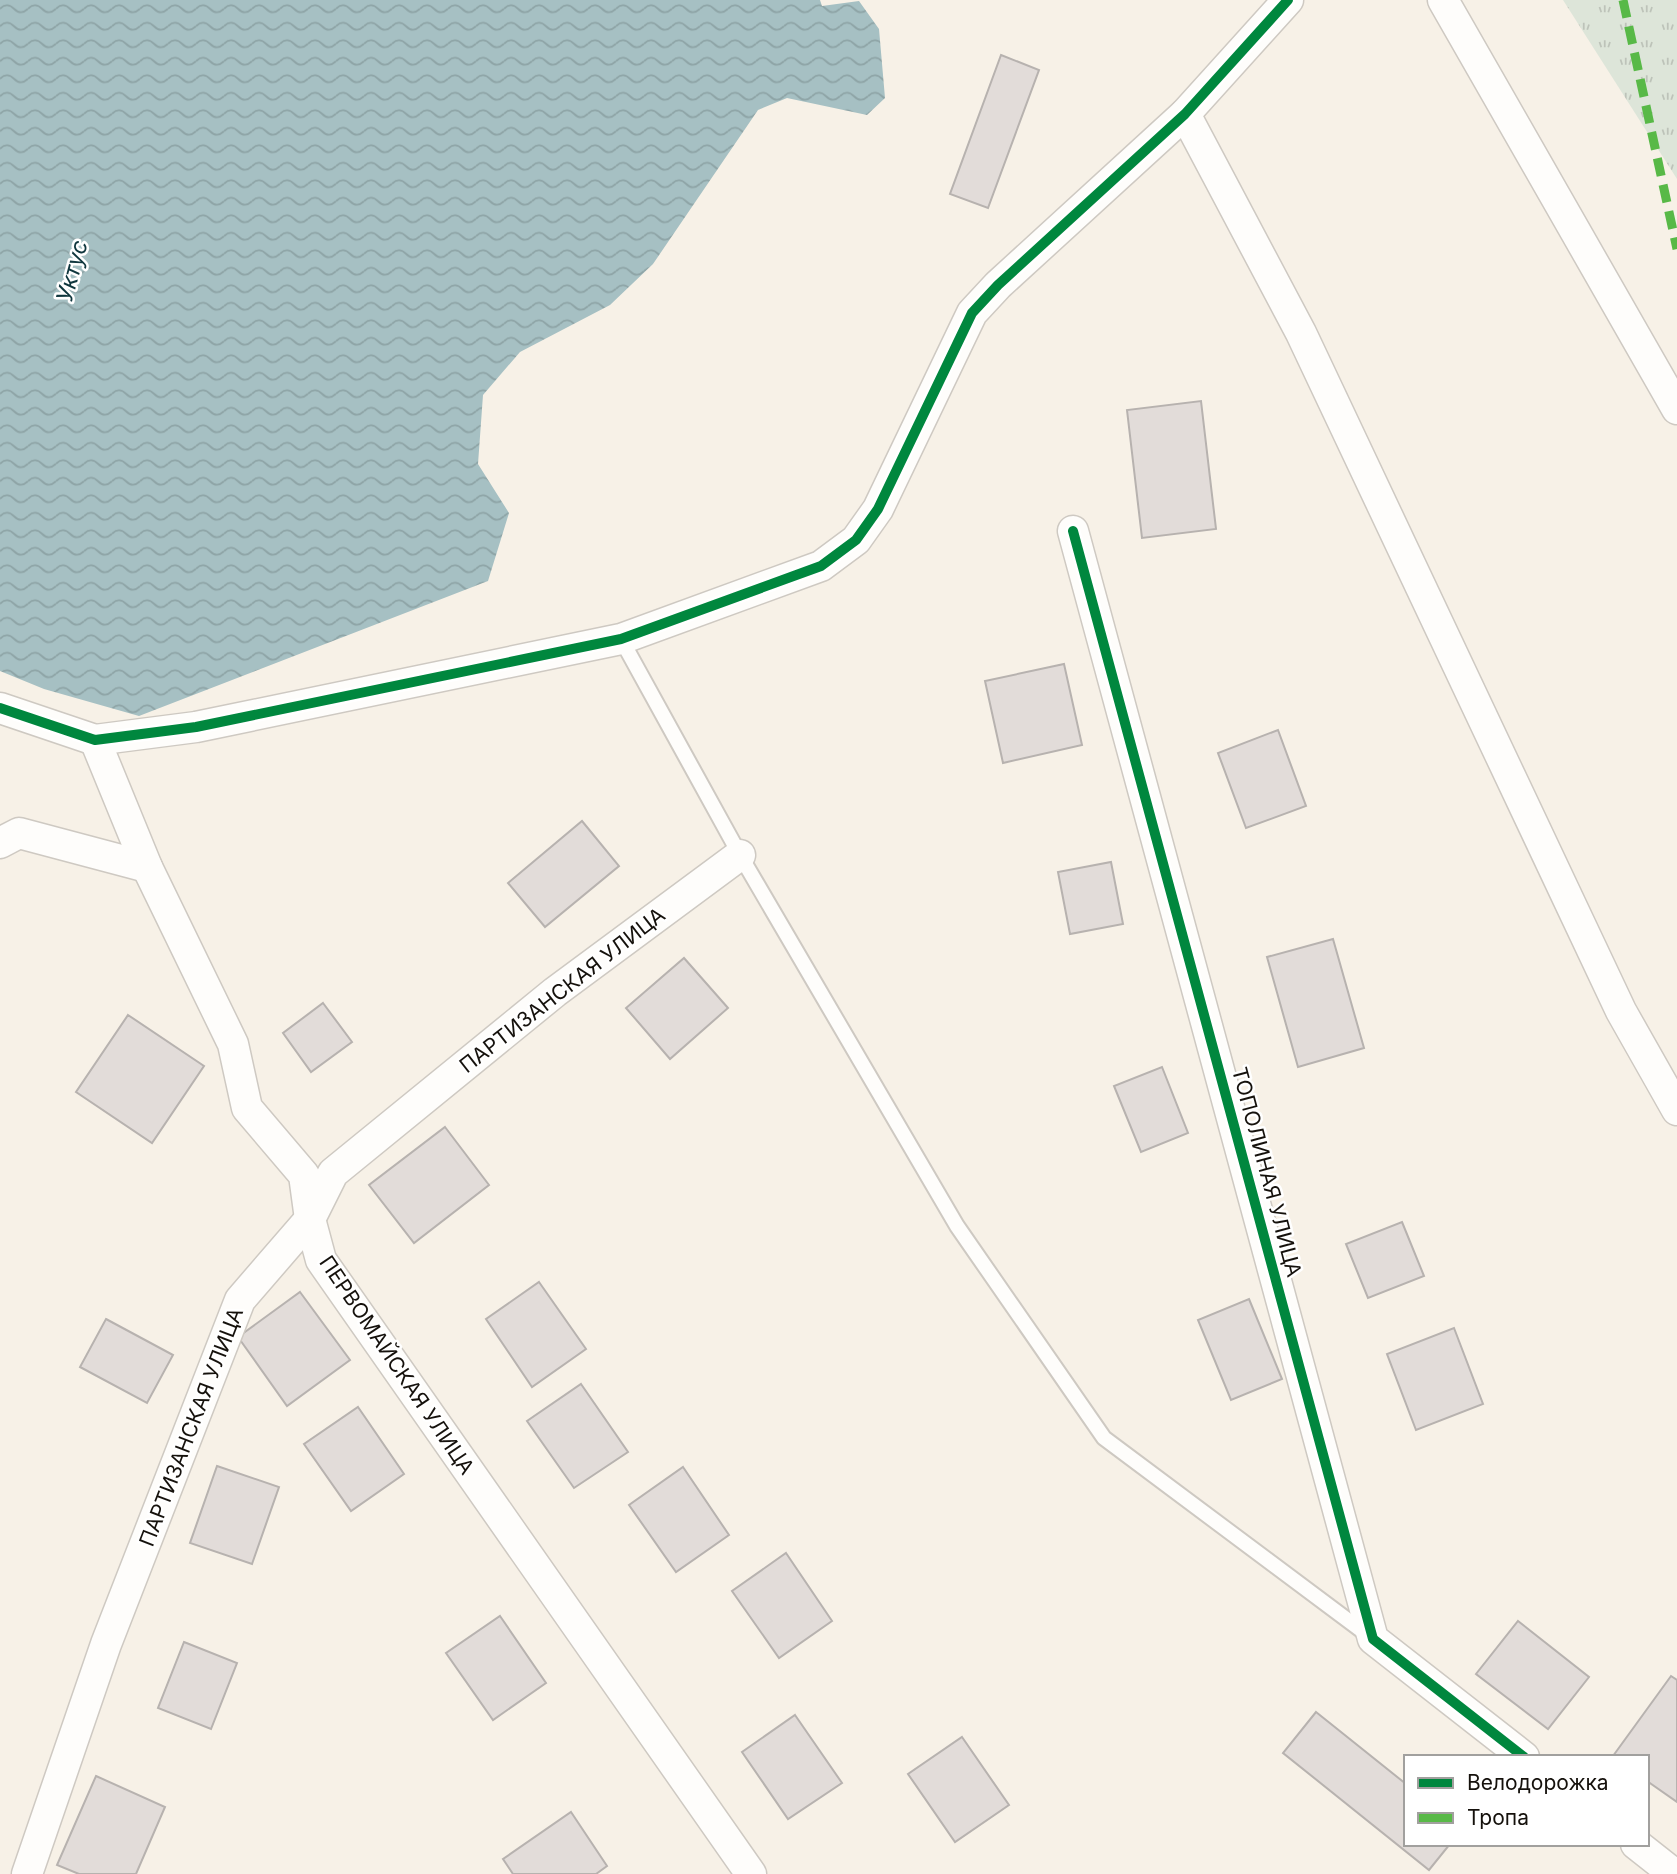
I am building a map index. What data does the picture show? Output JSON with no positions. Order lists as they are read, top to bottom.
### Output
{
  "streets": {
    "street": ["ПАРТИЗАНСКАЯ УЛИЦА", "ТОПОЛИНАЯ УЛИЦА", "ПЕРВОМАЙСКАЯ УЛИЦА"]
  },
  "crossings": [
    ["ПАРТИЗАНСКАЯ УЛИЦА", "ПЕРВОМАЙСКАЯ УЛИЦА"]
  ],
  "water": ["Уктус"],
  "legend": ["Велодорожка", "Тропа"]
}
